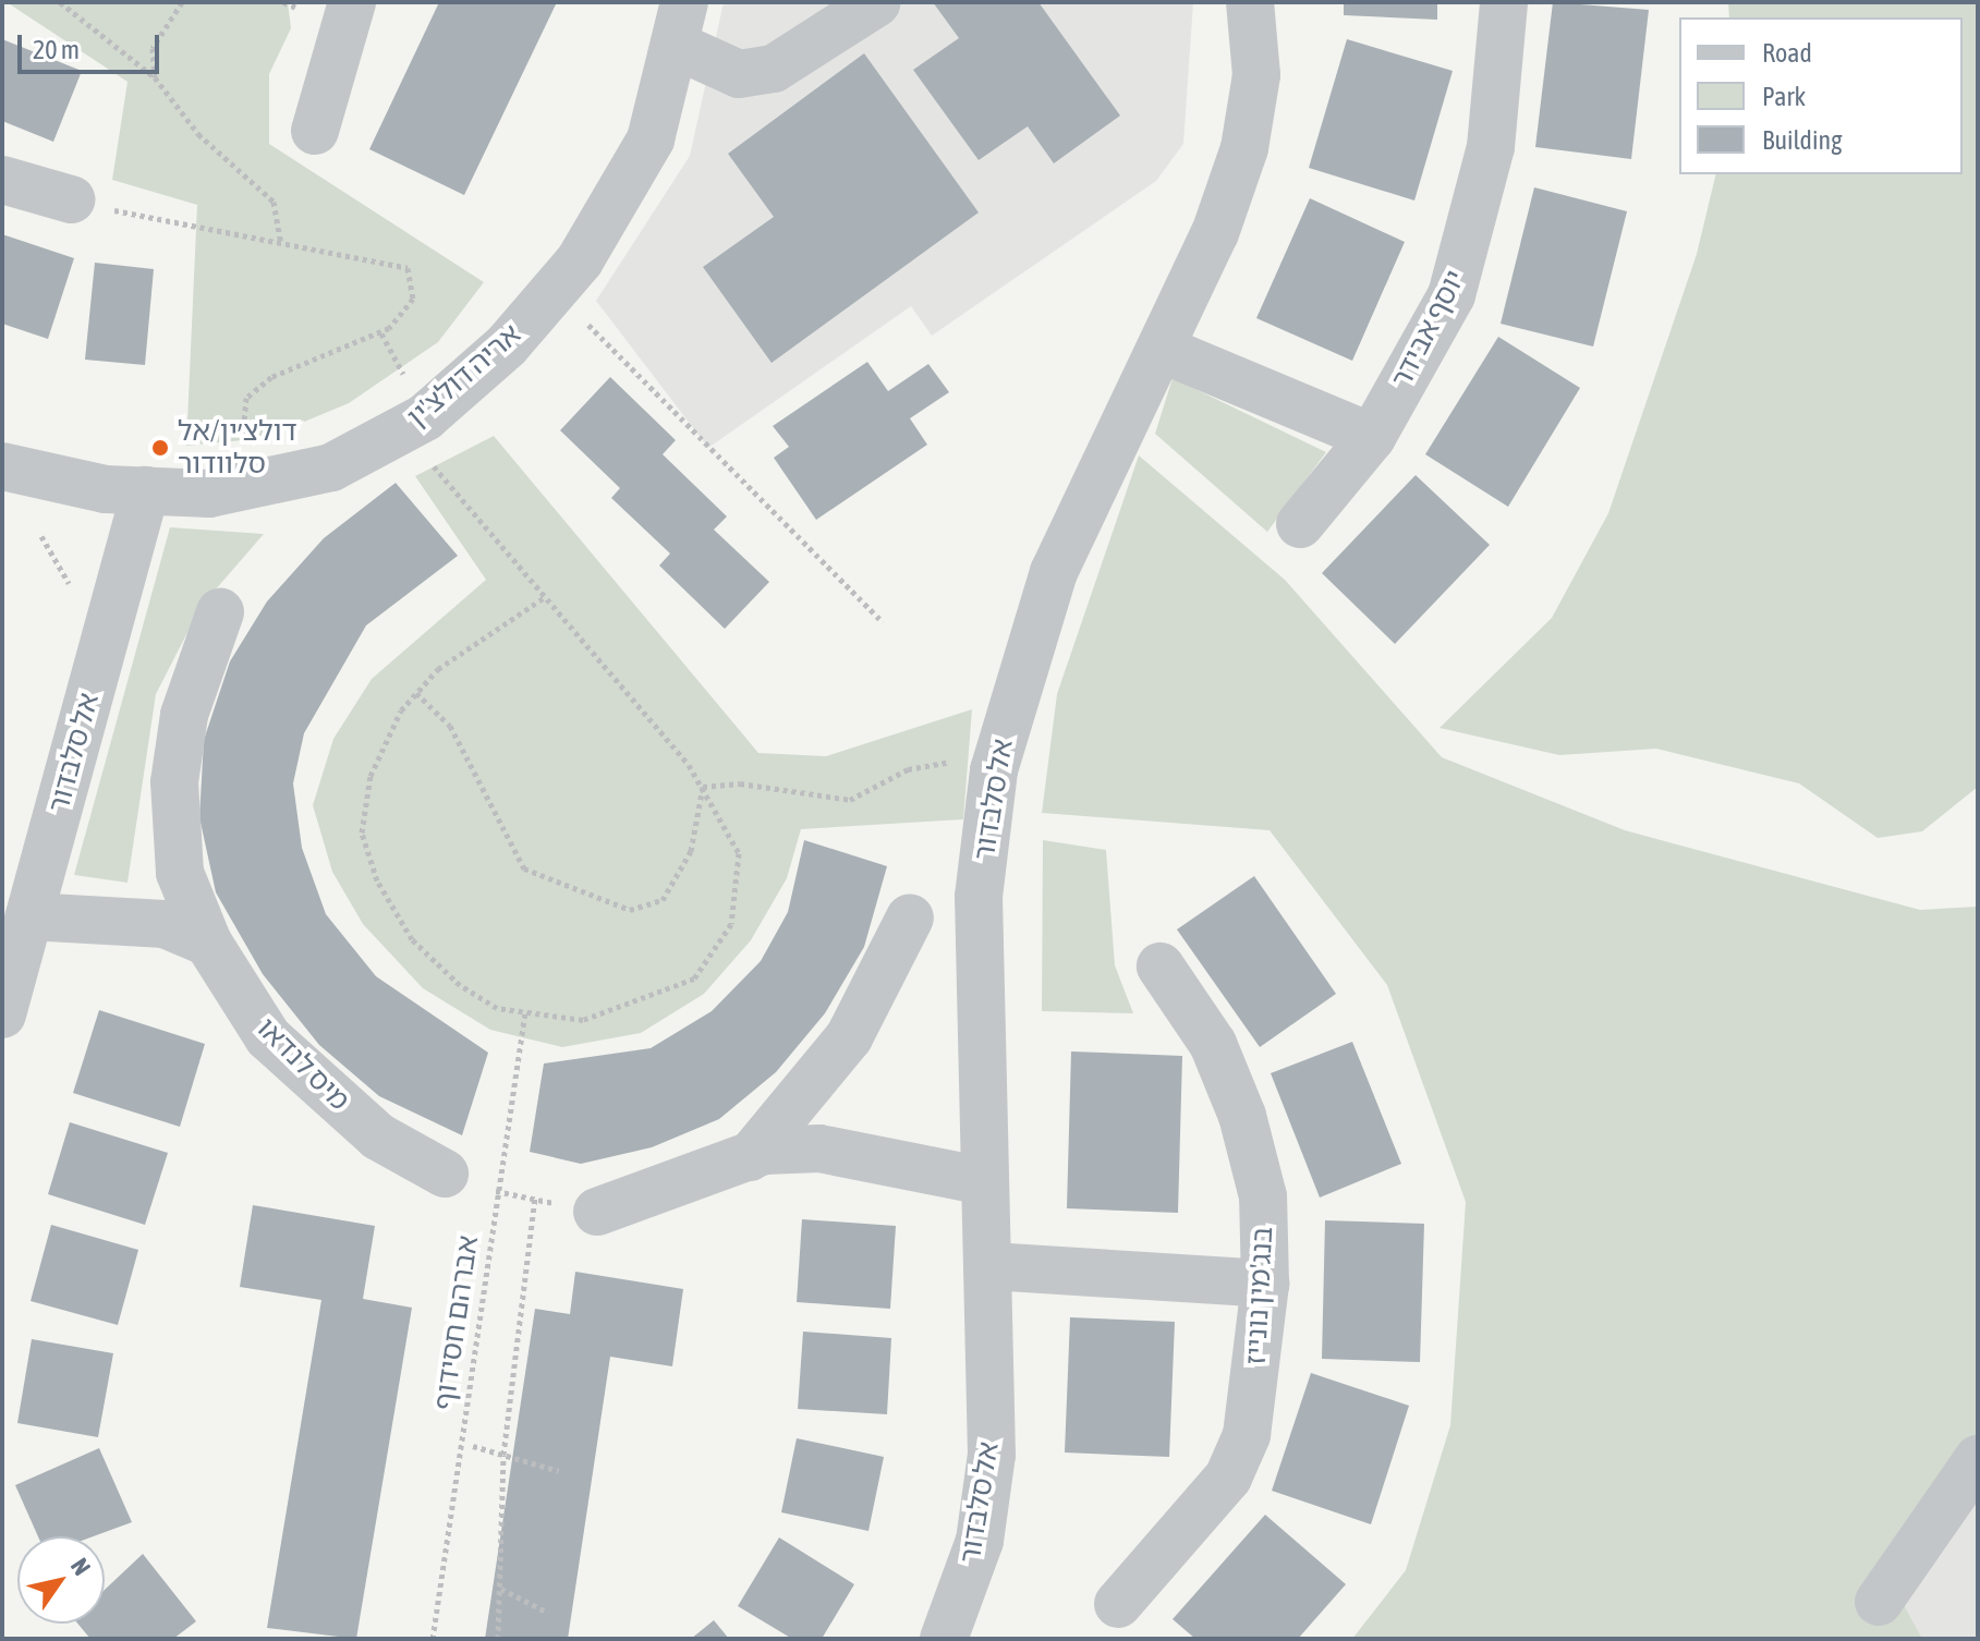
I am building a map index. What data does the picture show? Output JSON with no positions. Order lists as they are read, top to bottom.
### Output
{
  "streets": {
    "street": [
      "יוסף אבידר",
      "אריה דולצ'ין",
      "אל סלבדור",
      "מיס לנדאו",
      "בנג'מין נונייז"
    ],
    "path": ["אברהם חסידוף"]
  },
  "crossings": [
    ["אריה דולצ'ין", "אל סלבדור"]
  ],
  "places": ["דולצ׳ין/אל סלוודור"],
  "legend": ["Road", "Park", "Building"],
  "scale_bar": "20 m",
  "north": "top right"
}
